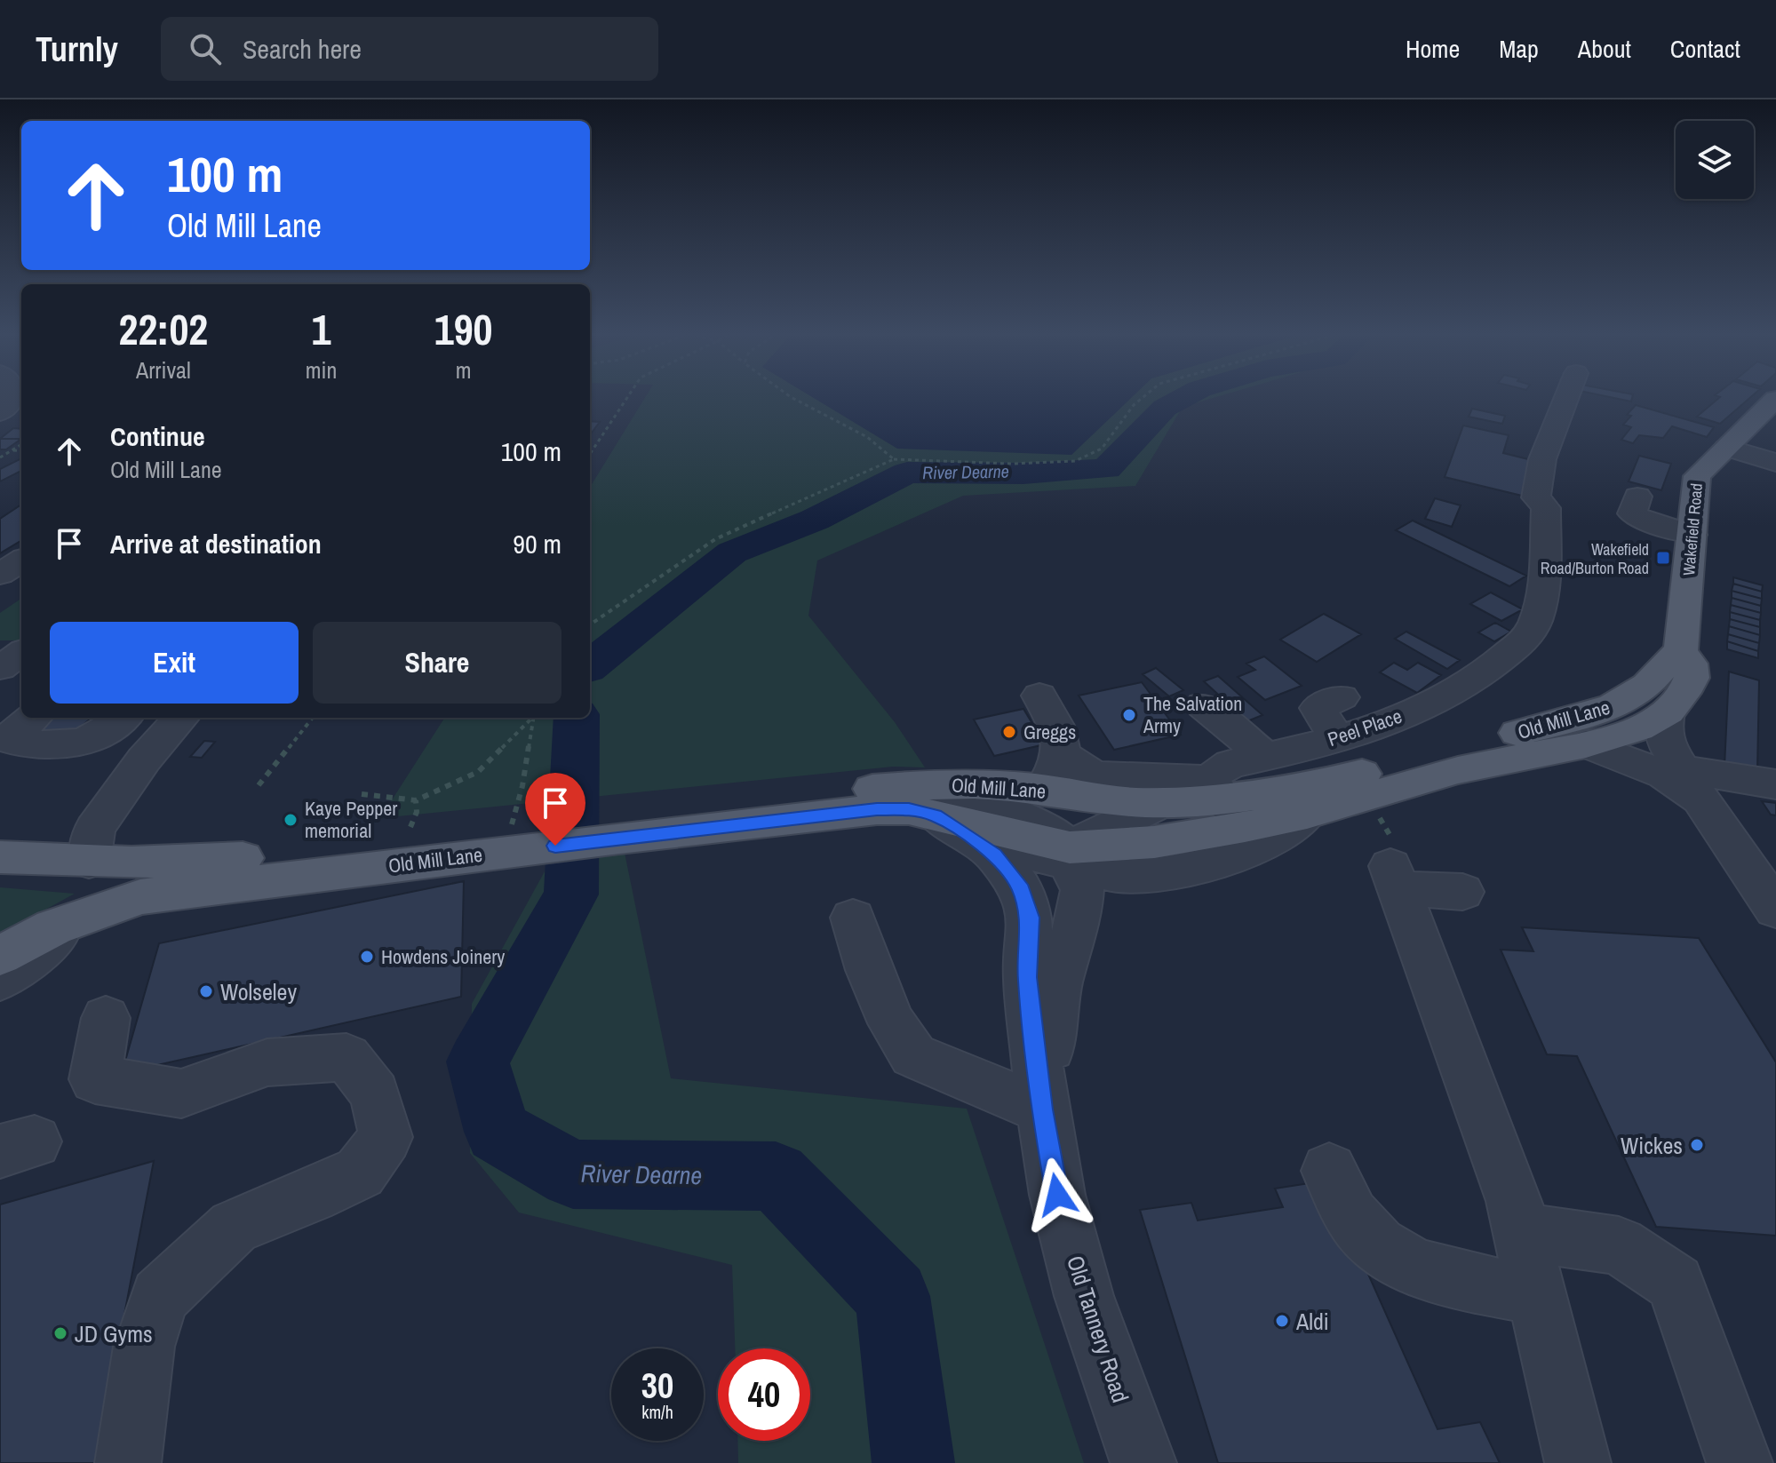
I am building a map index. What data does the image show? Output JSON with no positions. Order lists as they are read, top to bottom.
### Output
{
  "streets": {
    "main road": ["Wakefield Road", "Old Mill Lane"],
    "street": ["Peel Place", "Old Tannery Road"]
  },
  "crossings": [
    ["Wakefield Road", "Old Mill Lane"],
    ["Old Mill Lane", "Peel Place"],
    ["Old Mill Lane", "Old Tannery Road"]
  ],
  "water": ["River Dearne"],
  "places": {
    "transit": ["Wakefield Road/Burton Road"],
    "other": [
      "The Salvation Army",
      "Greggs",
      "Kaye Pepper memorial",
      "Howdens Joinery",
      "Wolseley",
      "Wickes",
      "Aldi",
      "JD Gyms"
    ]
  },
  "page": {
    "header": "Turnly",
    "search": "Search here",
    "nav": [
      "Home",
      "Map",
      "About",
      "Contact"
    ],
    "turn": ["100 m", "Old Mill Lane"],
    "eta": [
      "22:02",
      "Arrival",
      "1",
      "min",
      "190",
      "m"
    ],
    "list": [
      {
        "name": "Continue",
        "note": "Old Mill Lane",
        "value": "100 m"
      },
      {
        "name": "Arrive at destination",
        "value": "90 m"
      }
    ],
    "buttons": ["Exit", "Share"],
    "speed": "30 km/h",
    "limit": "40"
  }
}
